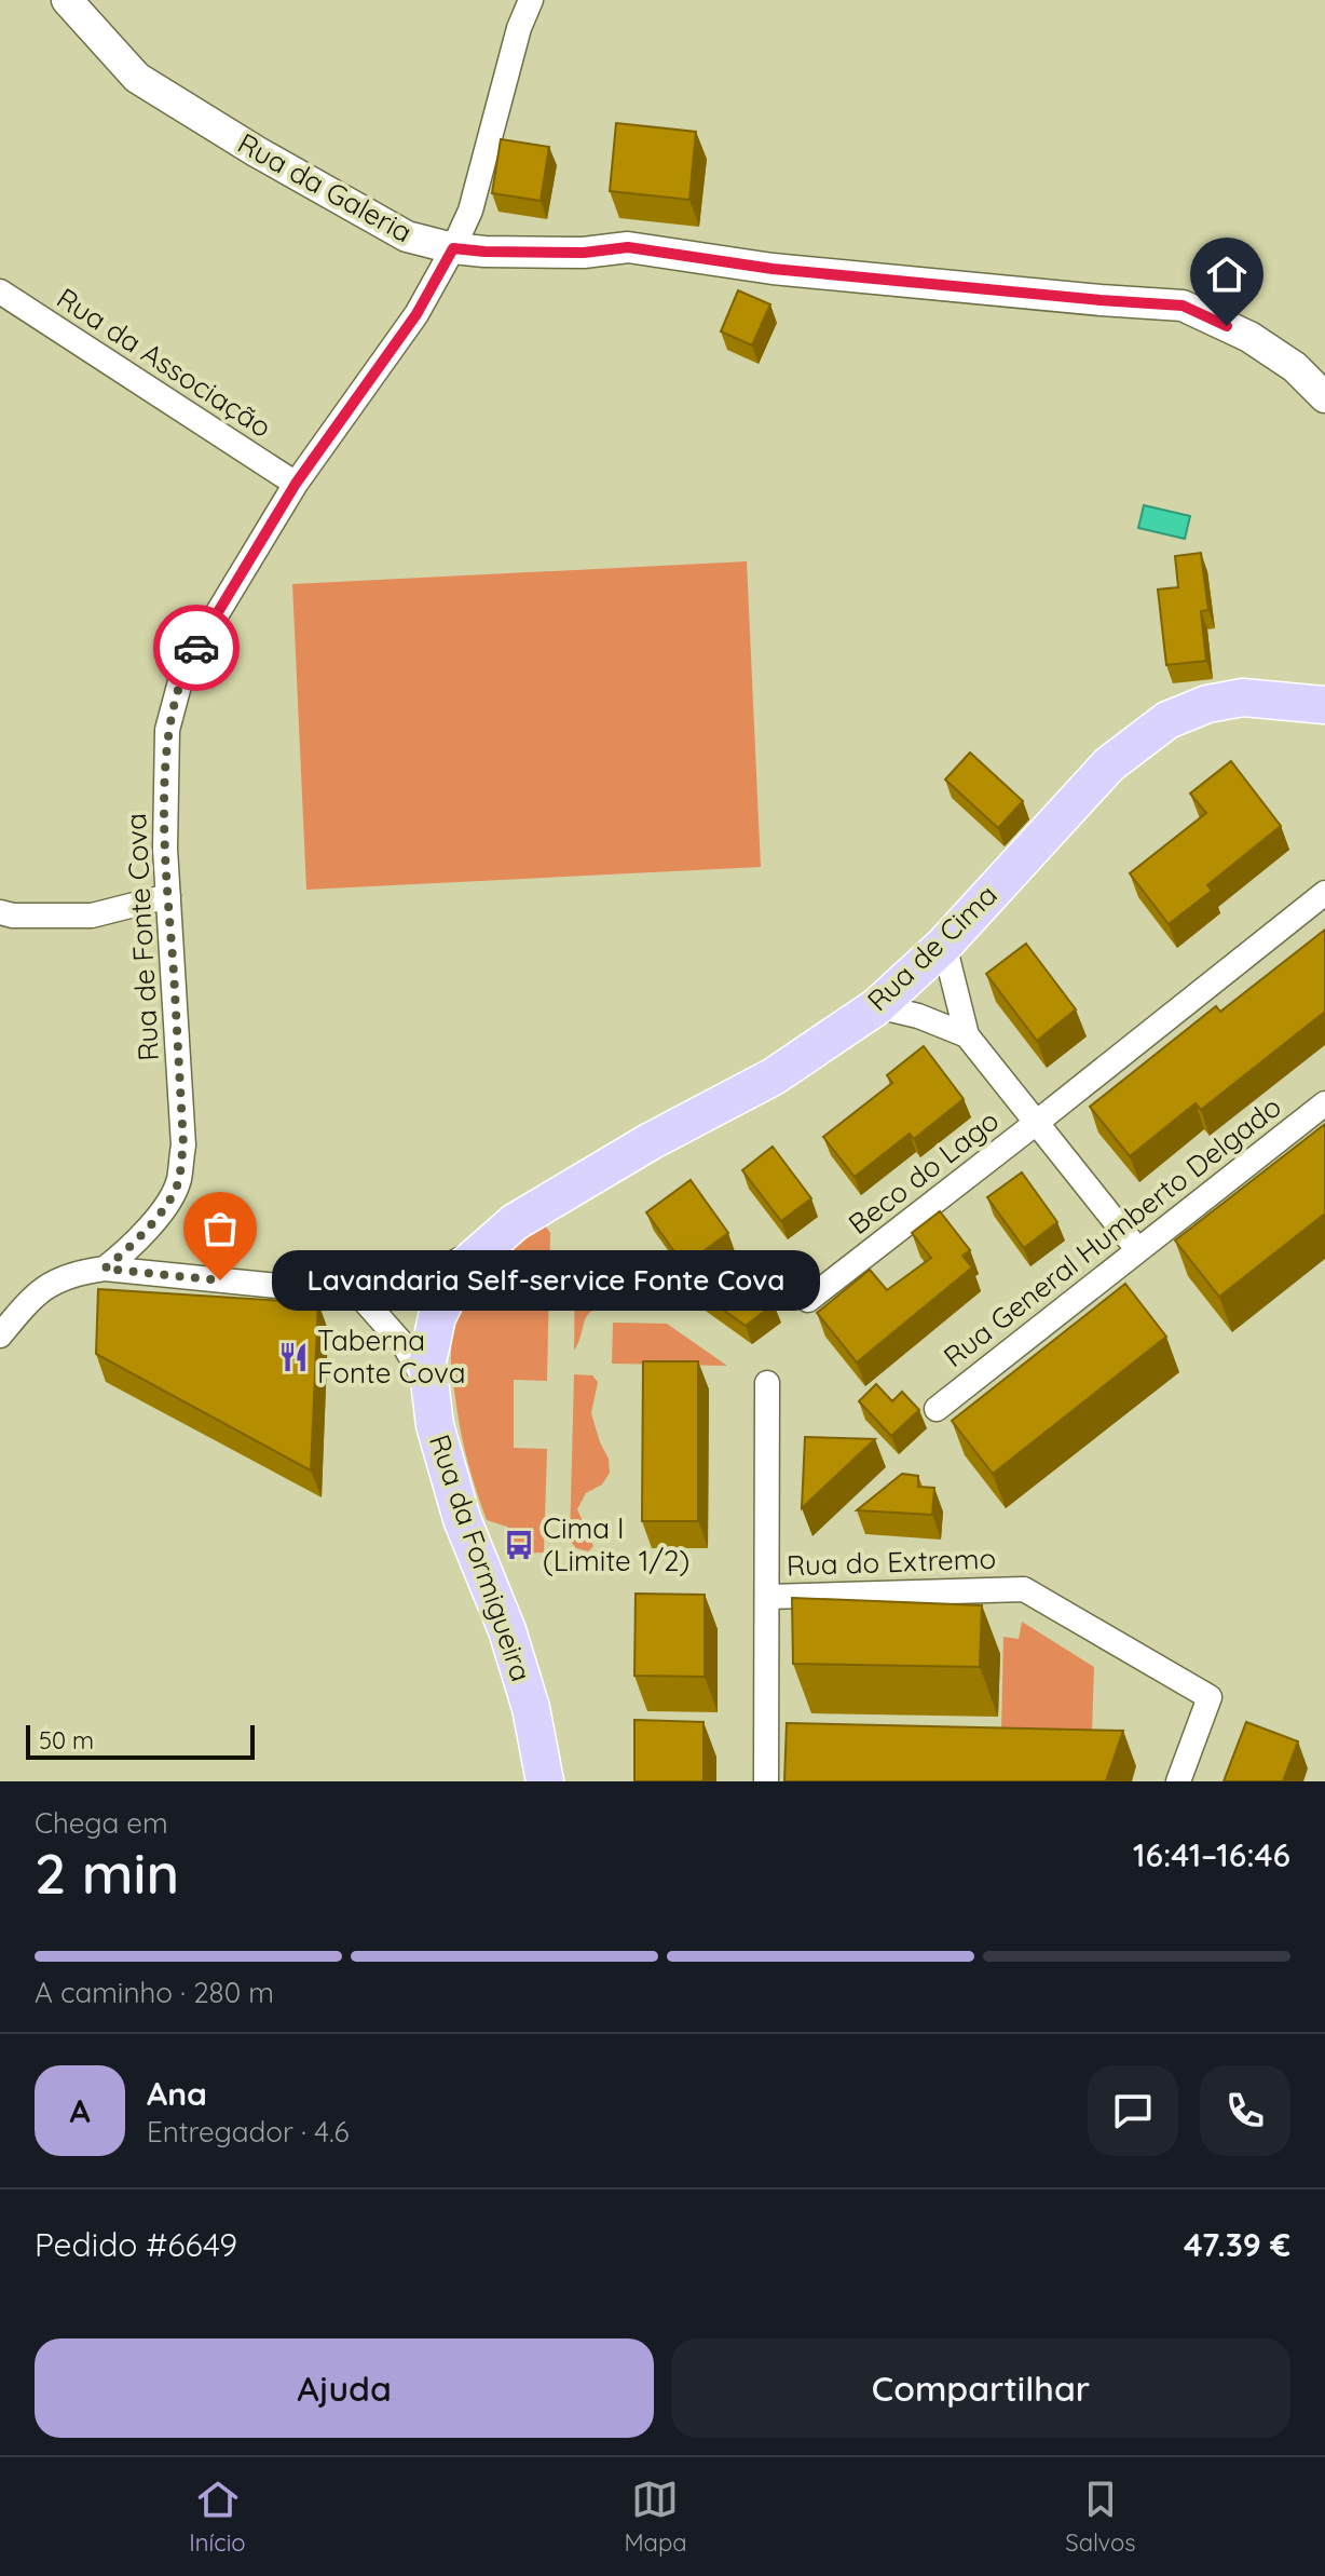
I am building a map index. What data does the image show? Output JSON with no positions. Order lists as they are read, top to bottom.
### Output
{
  "streets": {
    "main road": ["Rua de Cima", "Rua da Formigueira"],
    "street": [
      "Rua da Galeria",
      "Rua da Associação",
      "Rua de Fonte Cova",
      "Beco do Lago",
      "Rua General Humberto Delgado",
      "Rua do Extremo"
    ]
  },
  "crossings": [
    ["Rua da Galeria", "Rua de Fonte Cova"],
    ["Rua da Associação", "Rua de Fonte Cova"],
    ["Rua de Cima", "Rua da Formigueira"]
  ],
  "places": {
    "other": ["Lavandaria Self-service Fonte Cova"],
    "restaurant": ["Taberna Fonte Cova"],
    "bus stop": ["Cima I (Limite 1/2)"]
  },
  "scale_bar": "50 m",
  "page": {
    "bubble": "Lavandaria Self-service Fonte Cova",
    "scale": "50 m",
    "heading": ["2 min", "Chega em", "16:41–16:46"],
    "panel": [
      "Ana",
      "Entregador · 4.6",
      "Pedido #6649",
      "47.39 €"
    ],
    "bar": "A caminho · 280 m",
    "round": "A",
    "buttons": ["Ajuda", "Compartilhar"],
    "tabs": ["Início", "Mapa", "Salvos"]
  }
}
